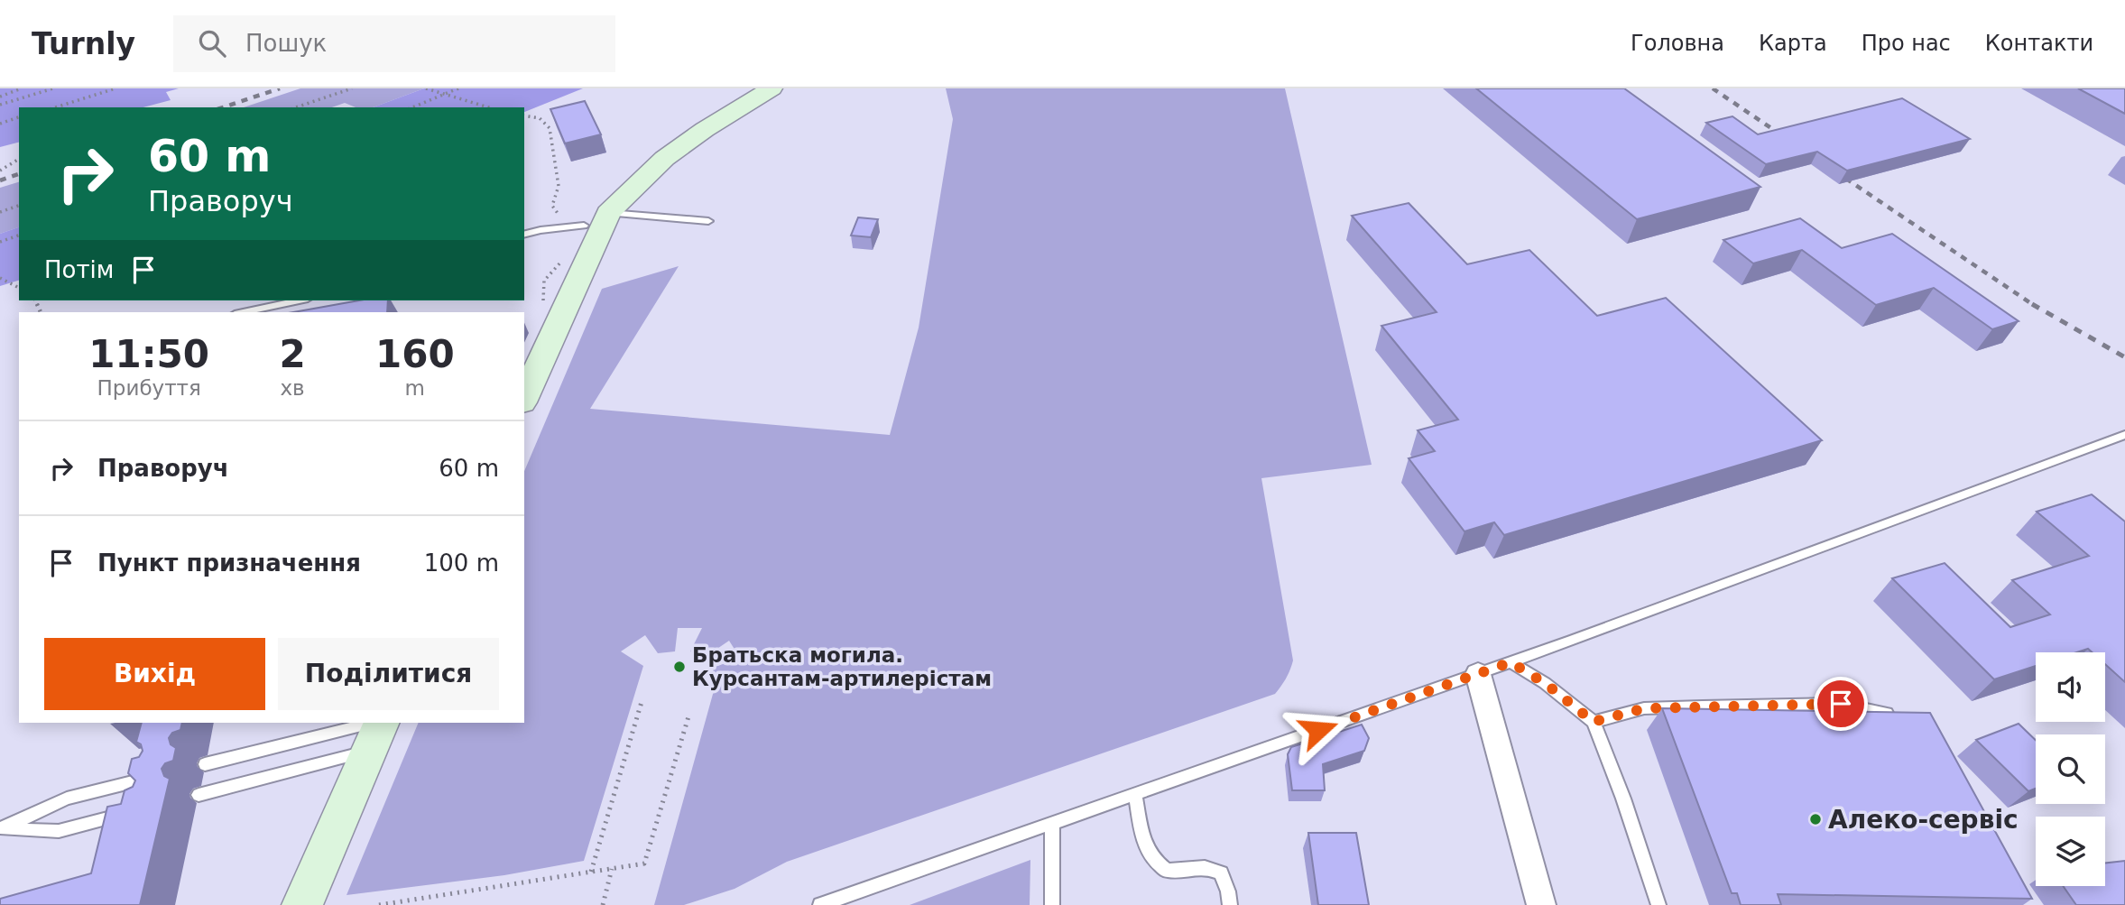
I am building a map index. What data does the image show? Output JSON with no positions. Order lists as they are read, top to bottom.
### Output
{
  "places": ["Братьска могила. Курсантам-артилерістам", "Алеко-сервіс"],
  "page": {
    "header": "Turnly",
    "search": "Пошук",
    "nav": [
      "Головна",
      "Карта",
      "Про нас",
      "Контакти"
    ],
    "turn": ["60 m", "Праворуч"],
    "then": "Потім",
    "eta": [
      "11:50",
      "Прибуття",
      "2",
      "хв",
      "160",
      "m"
    ],
    "list": [
      {
        "name": "Праворуч",
        "value": "60 m"
      },
      {
        "name": "Пункт призначення",
        "value": "100 m"
      }
    ],
    "buttons": ["Вихід", "Поділитися"]
  }
}
